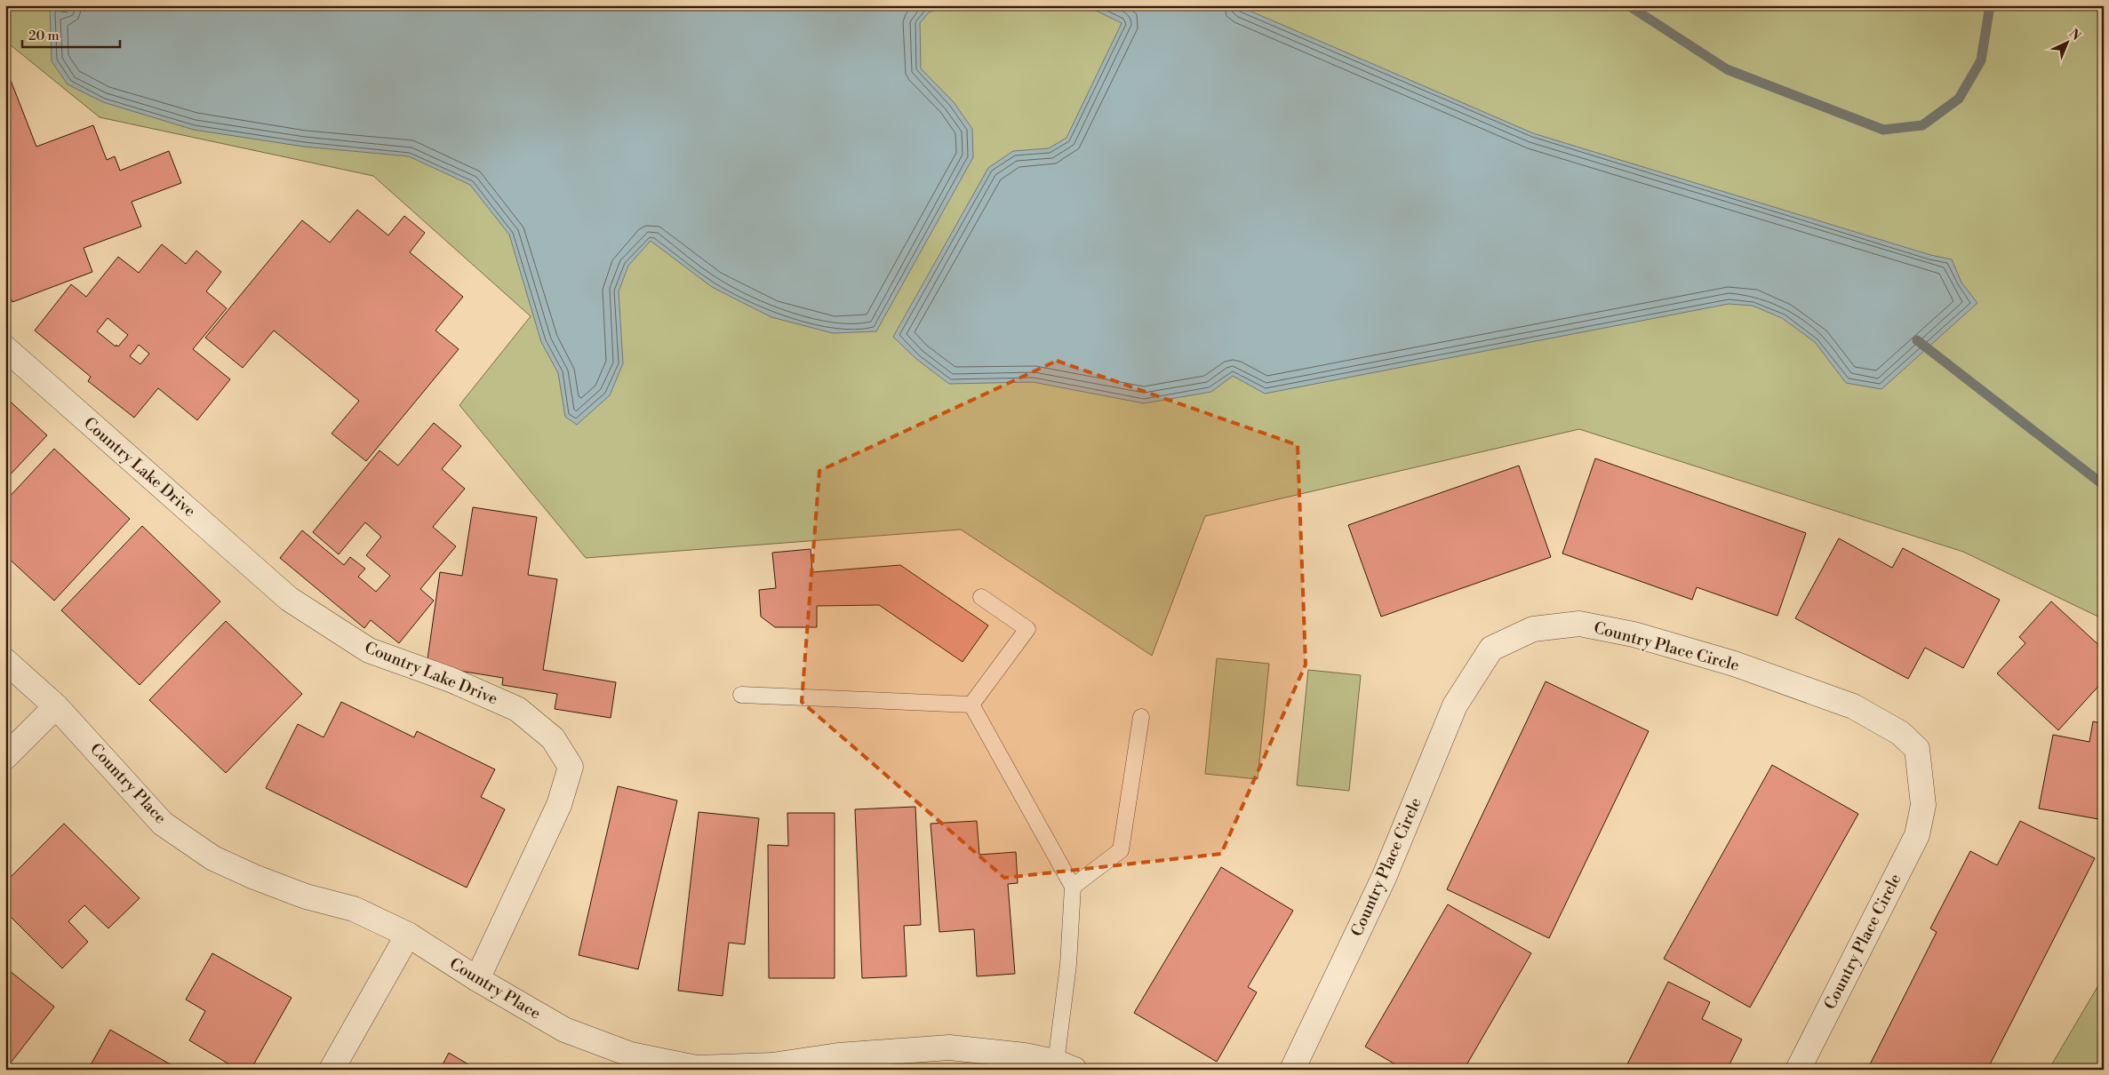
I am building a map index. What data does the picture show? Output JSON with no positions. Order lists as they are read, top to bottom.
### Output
{
  "streets": {
    "street": ["Country Lake Drive", "Country Place Circle", "Country Place"]
  },
  "crossings": [
    ["Country Lake Drive", "Country Place"]
  ],
  "scale_bar": "20 m",
  "north": "top right"
}
